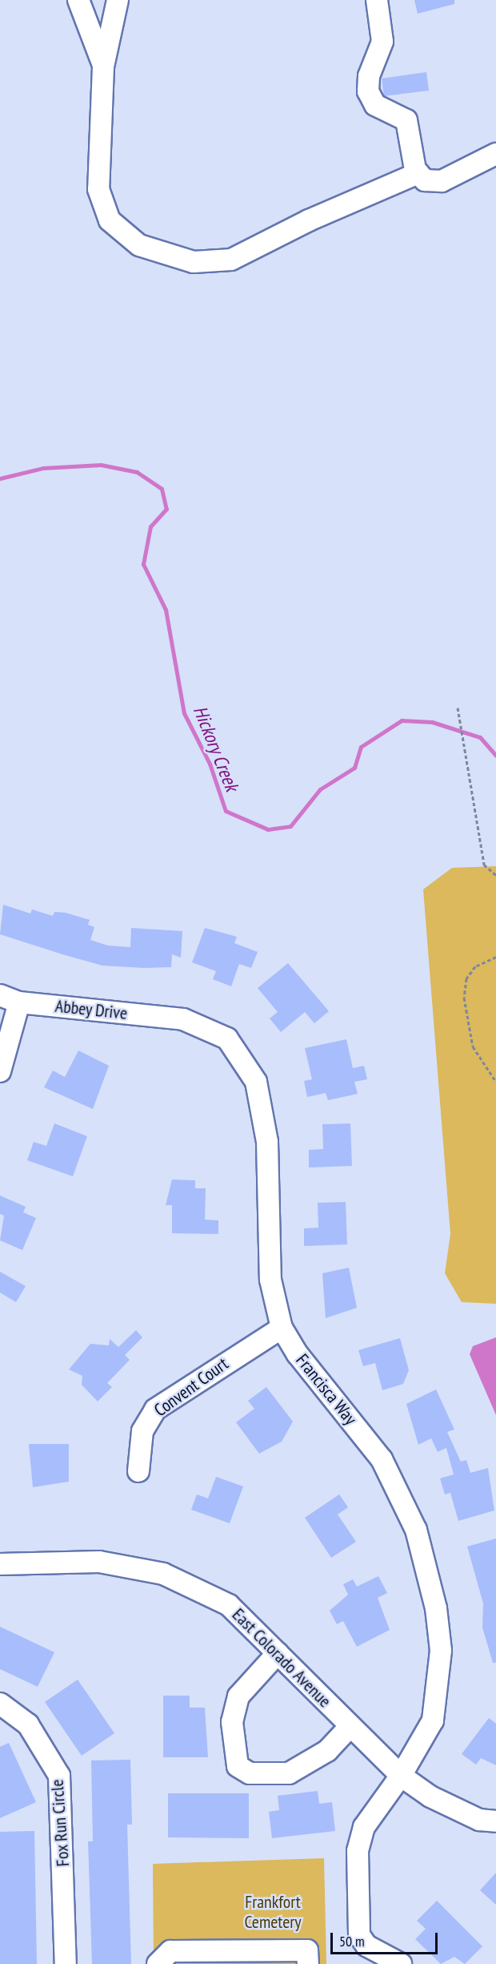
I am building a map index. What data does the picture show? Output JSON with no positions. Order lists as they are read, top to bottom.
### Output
{
  "streets": {
    "street": [
      "Abbey Drive",
      "Convent Court",
      "Francisca Way",
      "East Colorado Avenue",
      "Fox Run Circle"
    ]
  },
  "crossings": [
    ["Abbey Drive", "Francisca Way"],
    ["Convent Court", "Francisca Way"],
    ["Francisca Way", "East Colorado Avenue"]
  ],
  "water": ["Hickory Creek"],
  "parks": ["Frankfort Cemetery"],
  "scale_bar": "50 m"
}
